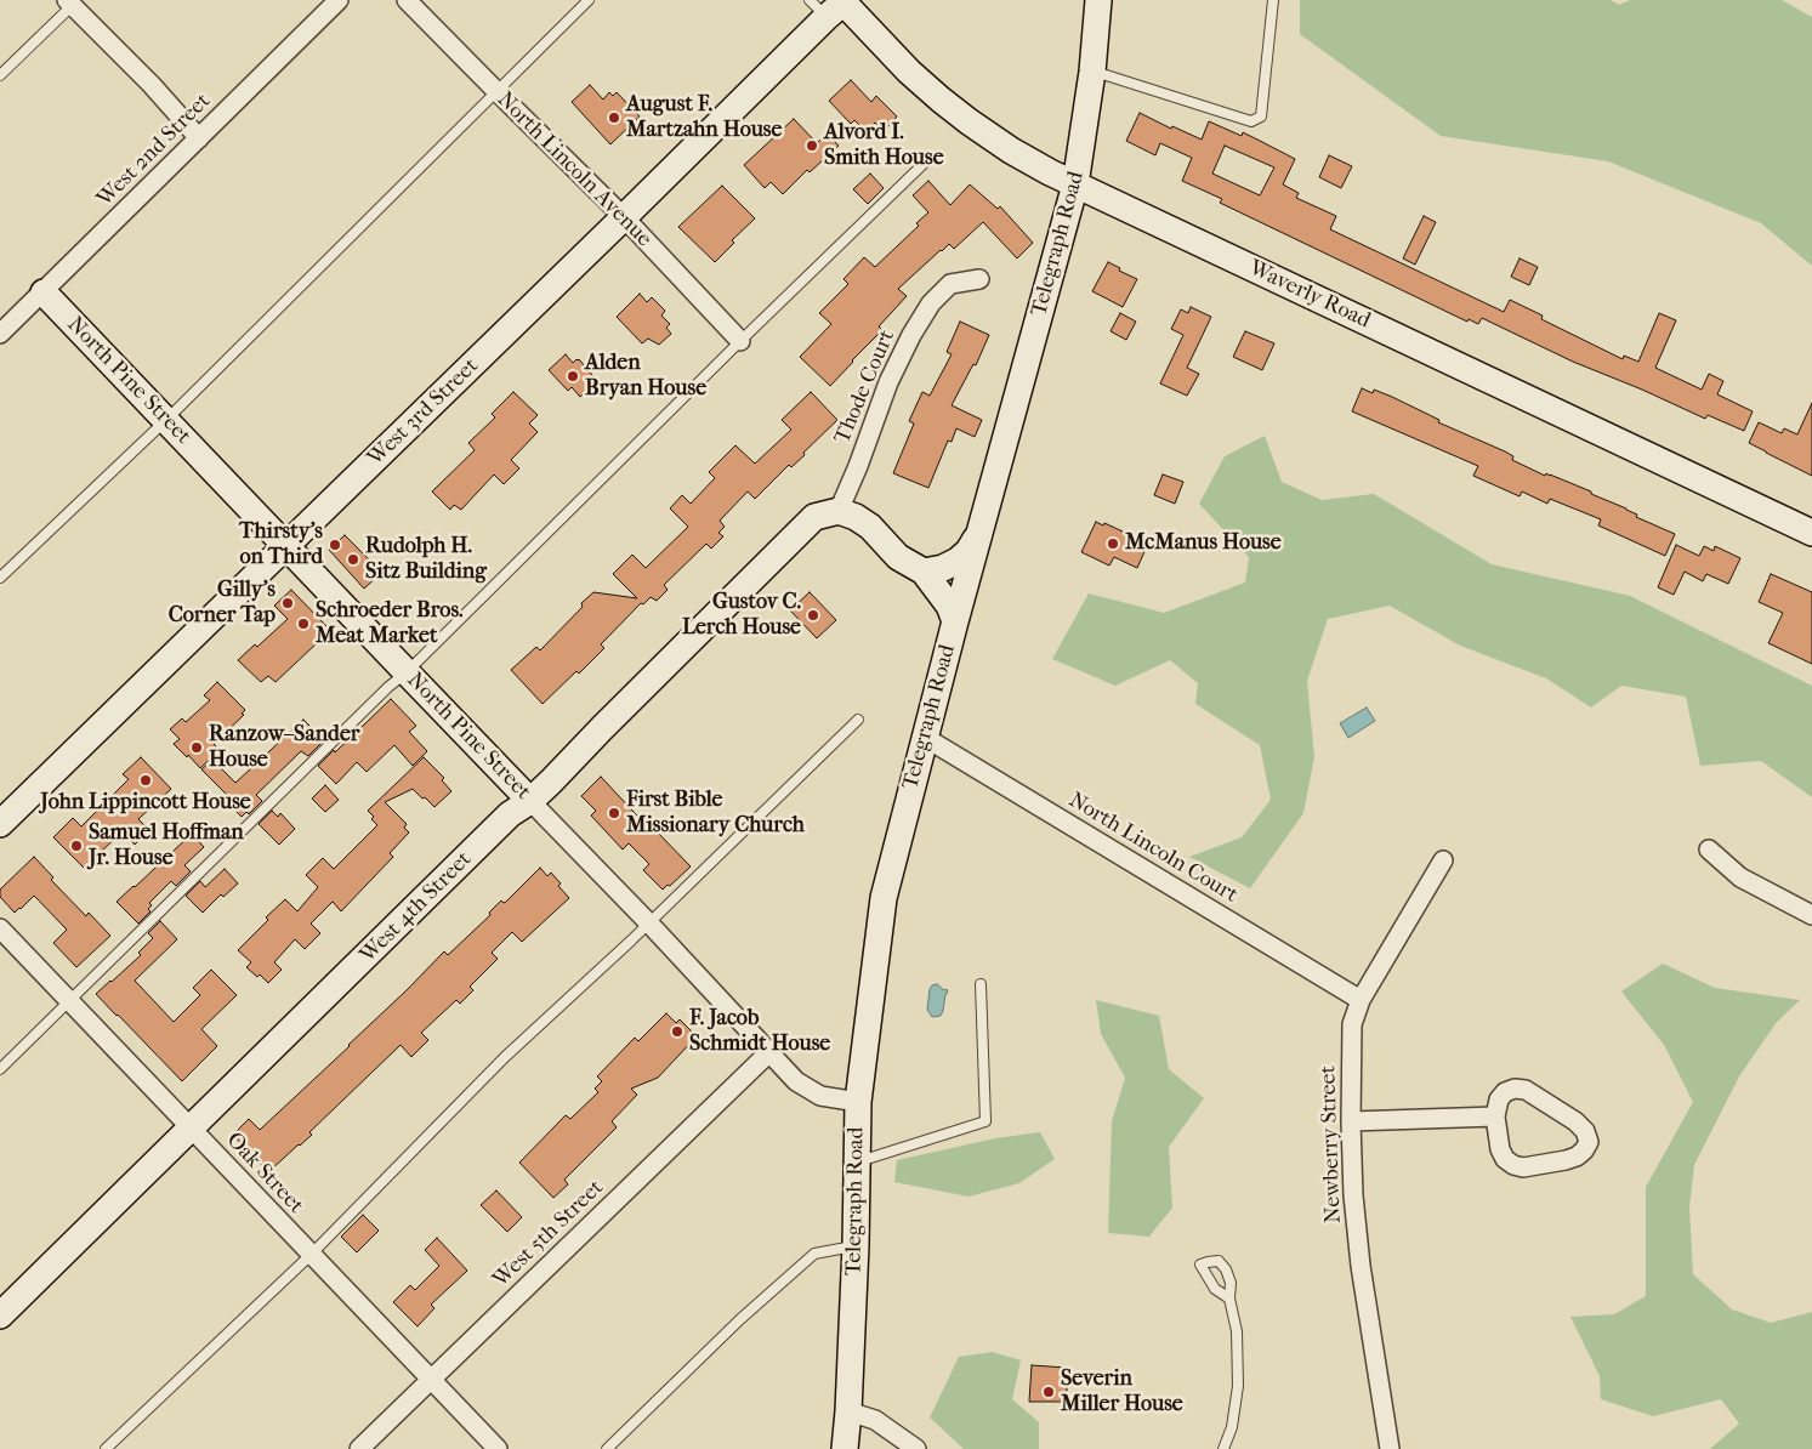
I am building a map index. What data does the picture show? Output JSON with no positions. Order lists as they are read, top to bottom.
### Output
{
  "streets": {
    "street": [
      "West 2nd Street",
      "North Lincoln Avenue",
      "Telegraph Road",
      "Waverly Road",
      "North Pine Street",
      "Thode Court",
      "West 3rd Street",
      "North Lincoln Court",
      "West 4th Street",
      "Newberry Street",
      "Oak Street",
      "West 5th Street"
    ]
  },
  "crossings": [
    ["West 2nd Street", "North Pine Street"],
    ["North Lincoln Avenue", "West 3rd Street"],
    ["Telegraph Road", "Waverly Road"],
    ["Telegraph Road", "North Pine Street"],
    ["Telegraph Road", "North Lincoln Court"],
    ["Waverly Road", "West 3rd Street"],
    ["North Pine Street", "West 3rd Street"],
    ["North Pine Street", "West 4th Street"],
    ["North Pine Street", "West 5th Street"],
    ["Thode Court", "West 4th Street"],
    ["North Lincoln Court", "Newberry Street"],
    ["West 4th Street", "Oak Street"],
    ["Oak Street", "West 5th Street"]
  ],
  "places": [
    "August F. Martzahn House",
    "Alvord I. Smith House",
    "Alden Bryan House",
    "McManus House",
    "Thirsty's on Third",
    "Rudolph H. Sitz Building",
    "Gilly's Corner Tap",
    "Gustov C. Lerch House",
    "Schroeder Bros. Meat Market",
    "Ranzow–Sander House",
    "John Lippincott House",
    "First Bible Missionary Church",
    "Samuel Hoffman Jr. House",
    "F. Jacob Schmidt House",
    "Severin Miller House"
  ]
}
